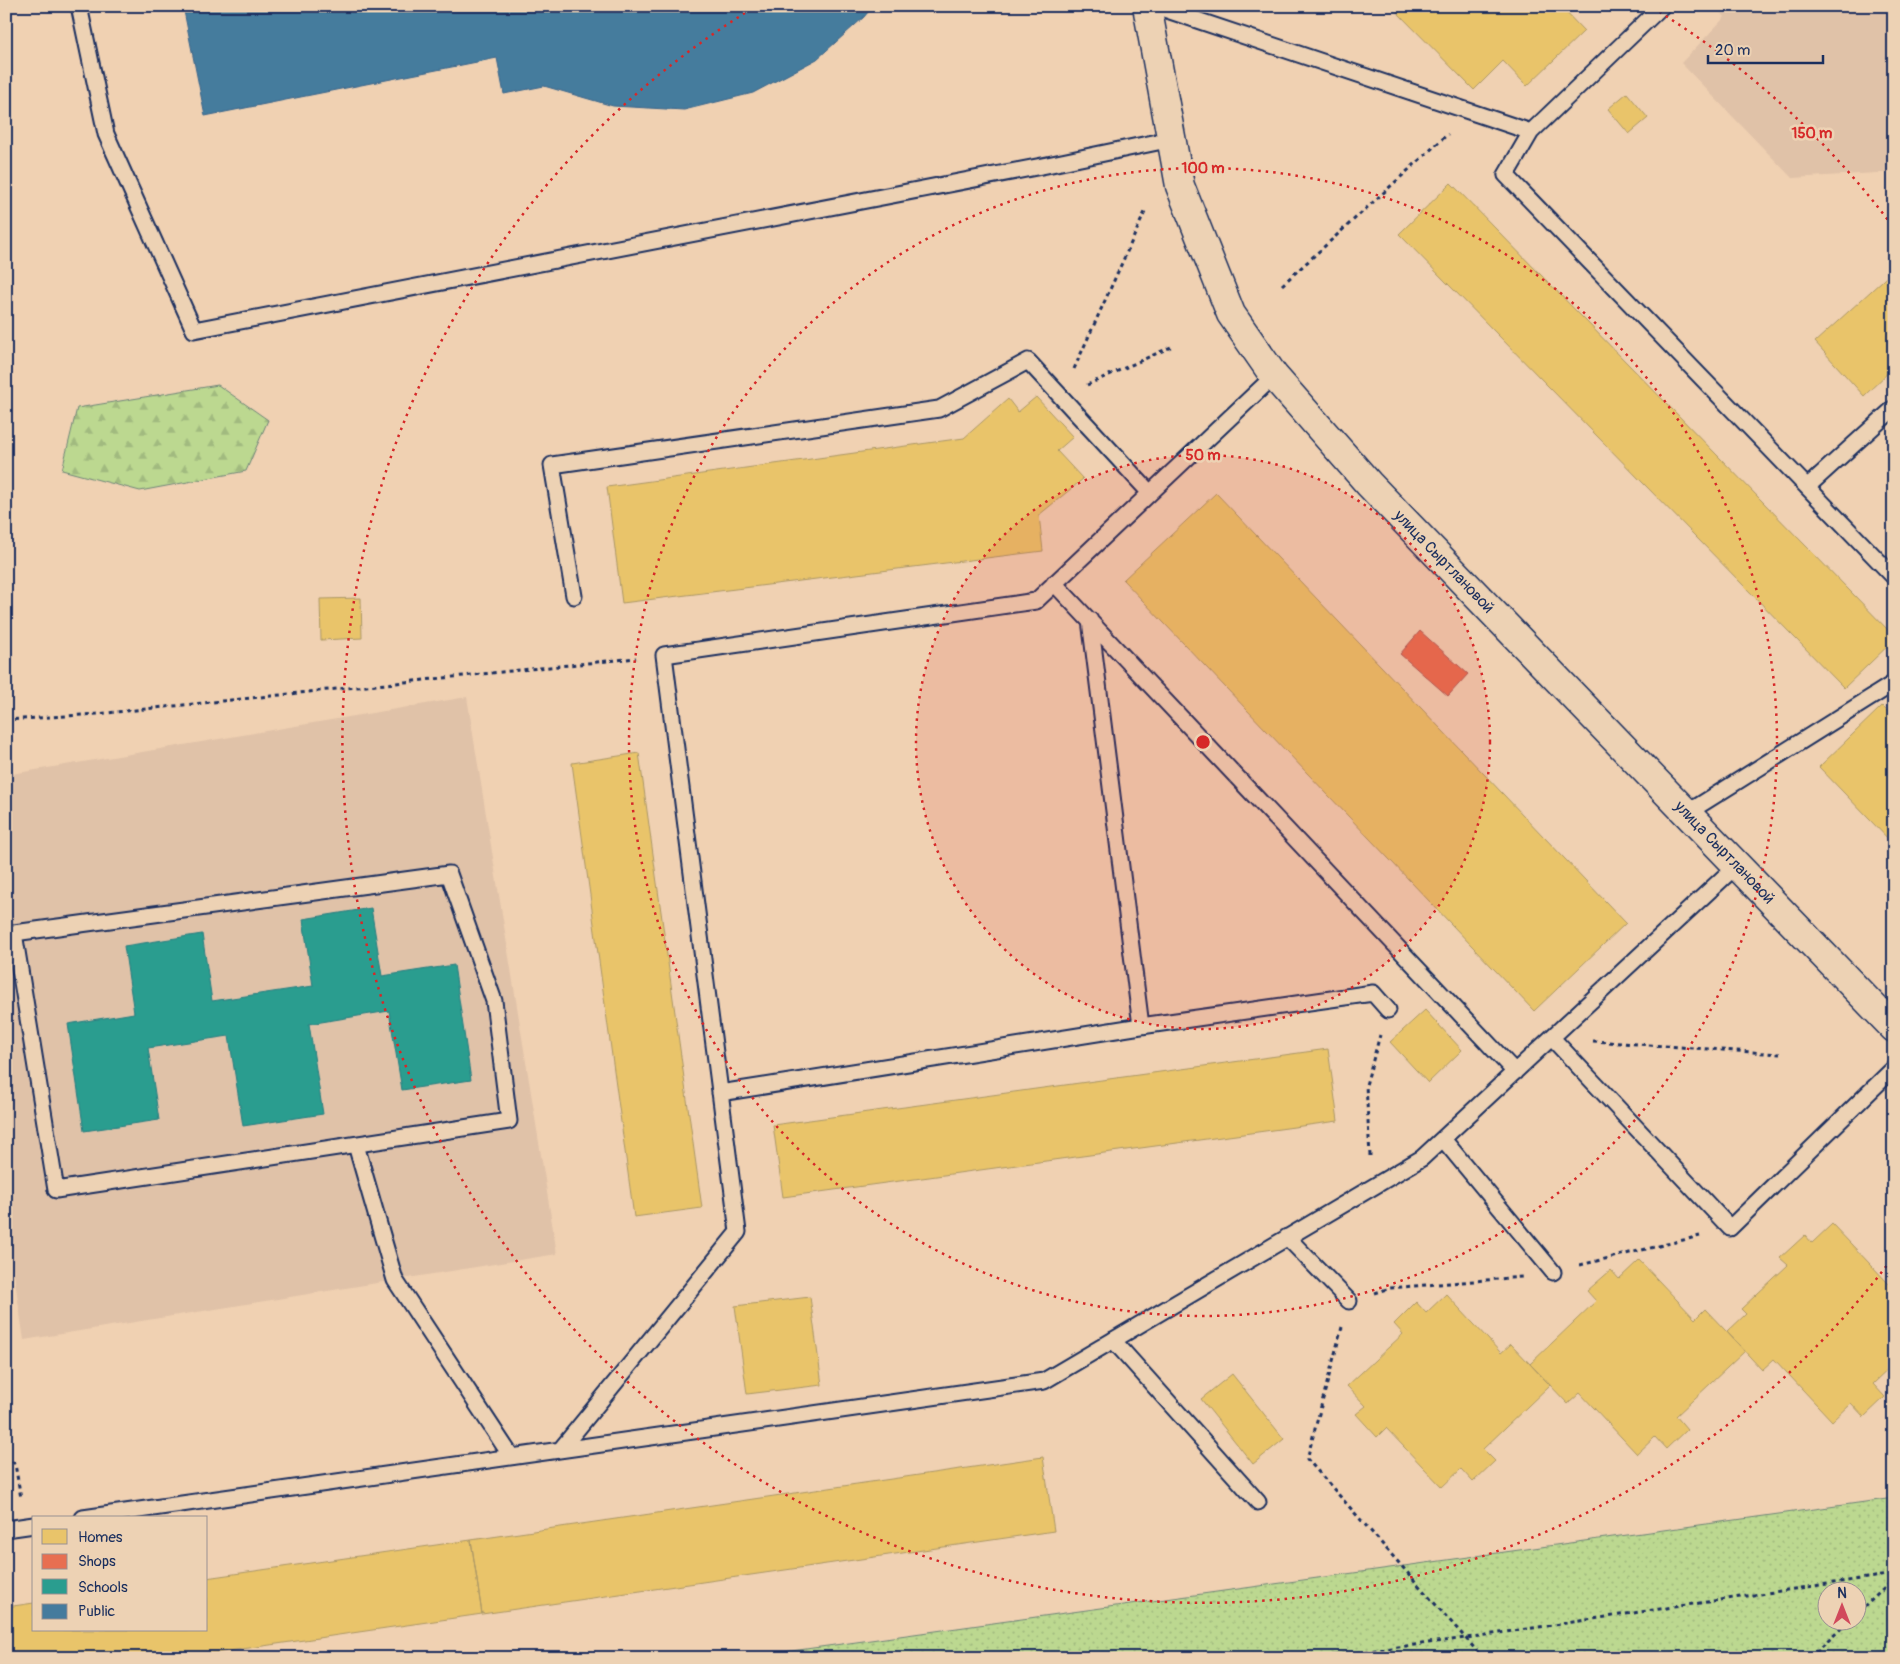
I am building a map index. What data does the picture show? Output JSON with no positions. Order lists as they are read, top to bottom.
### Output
{
  "streets": {
    "street": ["улица Сыртлановой"]
  },
  "legend": [
    "Homes",
    "Shops",
    "Schools",
    "Public"
  ],
  "scale_bar": "20 m",
  "north": "top",
  "rings": ["150 m", "100 m", "50 m"]
}
